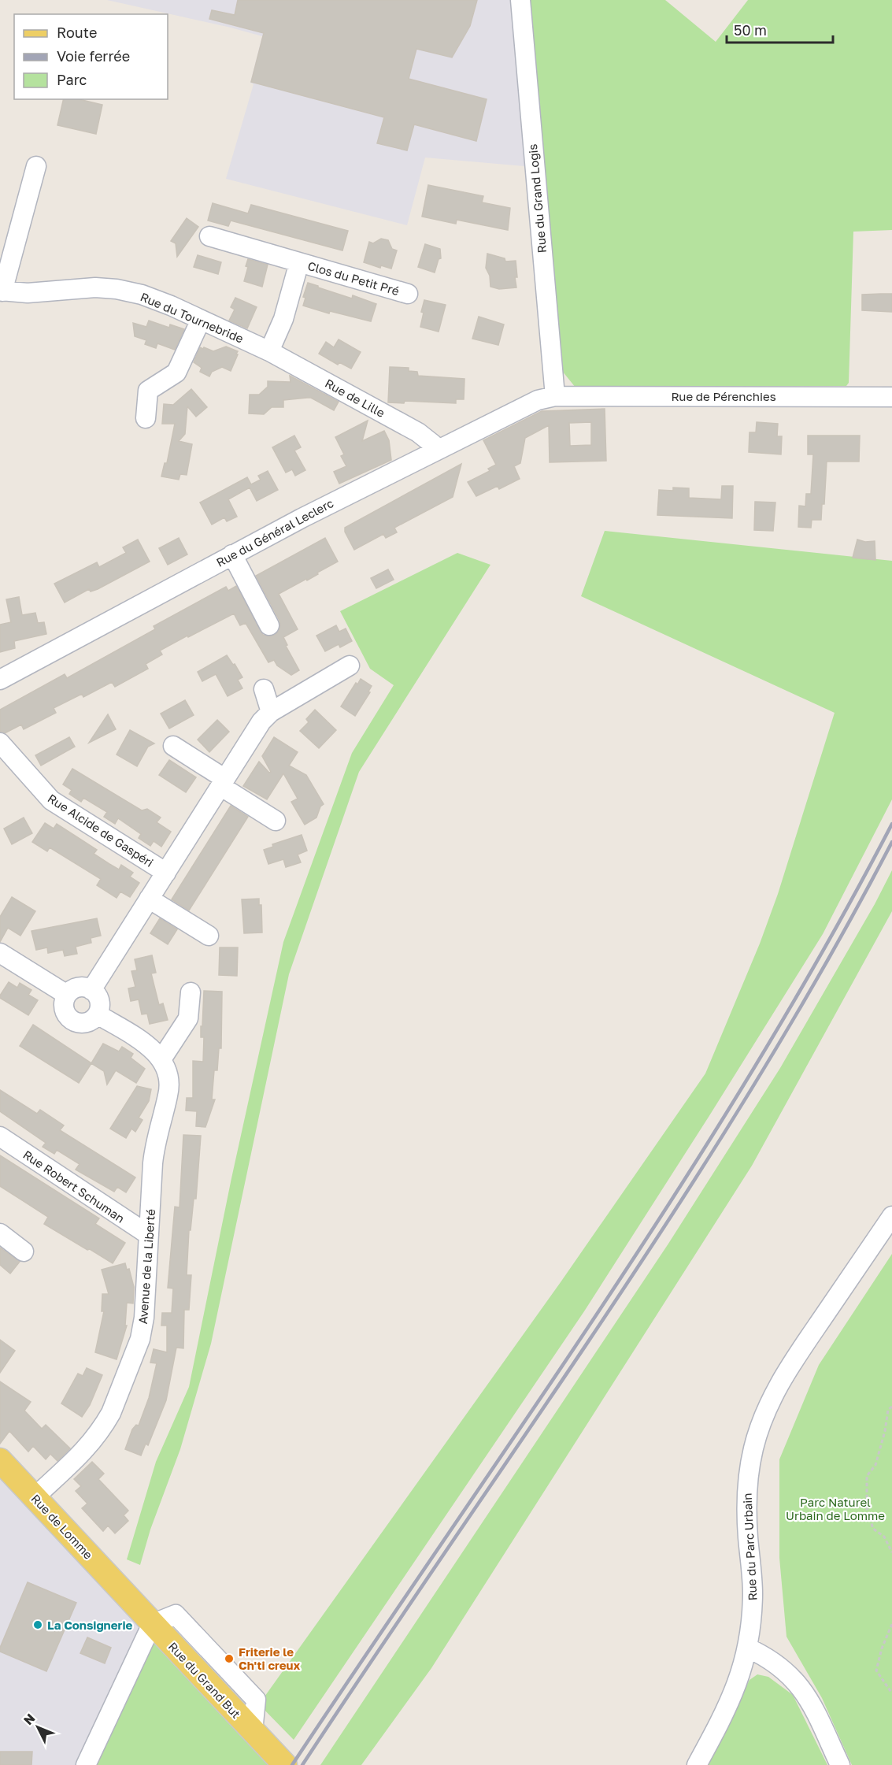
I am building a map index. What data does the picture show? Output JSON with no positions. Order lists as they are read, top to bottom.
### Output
{
  "streets": {
    "main road": ["Rue de Lomme", "Rue du Grand But"],
    "street": [
      "Rue du Grand Logis",
      "Clos du Petit Pré",
      "Rue du Tournebride",
      "Rue de Pérenchies",
      "Rue de Lille",
      "Rue du Général Leclerc",
      "Rue Alcide de Gaspéri",
      "Rue Robert Schuman",
      "Avenue de la Liberté",
      "Rue du Parc Urbain"
    ]
  },
  "crossings": [
    ["Rue du Grand Logis", "Rue de Pérenchies"],
    ["Rue du Grand Logis", "Rue du Général Leclerc"],
    ["Clos du Petit Pré", "Rue du Tournebride"],
    ["Clos du Petit Pré", "Rue de Lille"],
    ["Rue du Tournebride", "Rue de Lille"],
    ["Rue de Pérenchies", "Rue du Général Leclerc"],
    ["Rue de Lille", "Rue du Général Leclerc"],
    ["Rue Robert Schuman", "Avenue de la Liberté"],
    ["Avenue de la Liberté", "Rue de Lomme"],
    ["Rue de Lomme", "Rue du Grand But"]
  ],
  "parks": ["Parc Naturel Urbain de Lomme"],
  "places": ["La Consignerie", "Friterie le Ch'ti creux"],
  "legend": ["Route", "Voie ferrée", "Parc"],
  "scale_bar": "50 m",
  "north": "top left"
}
